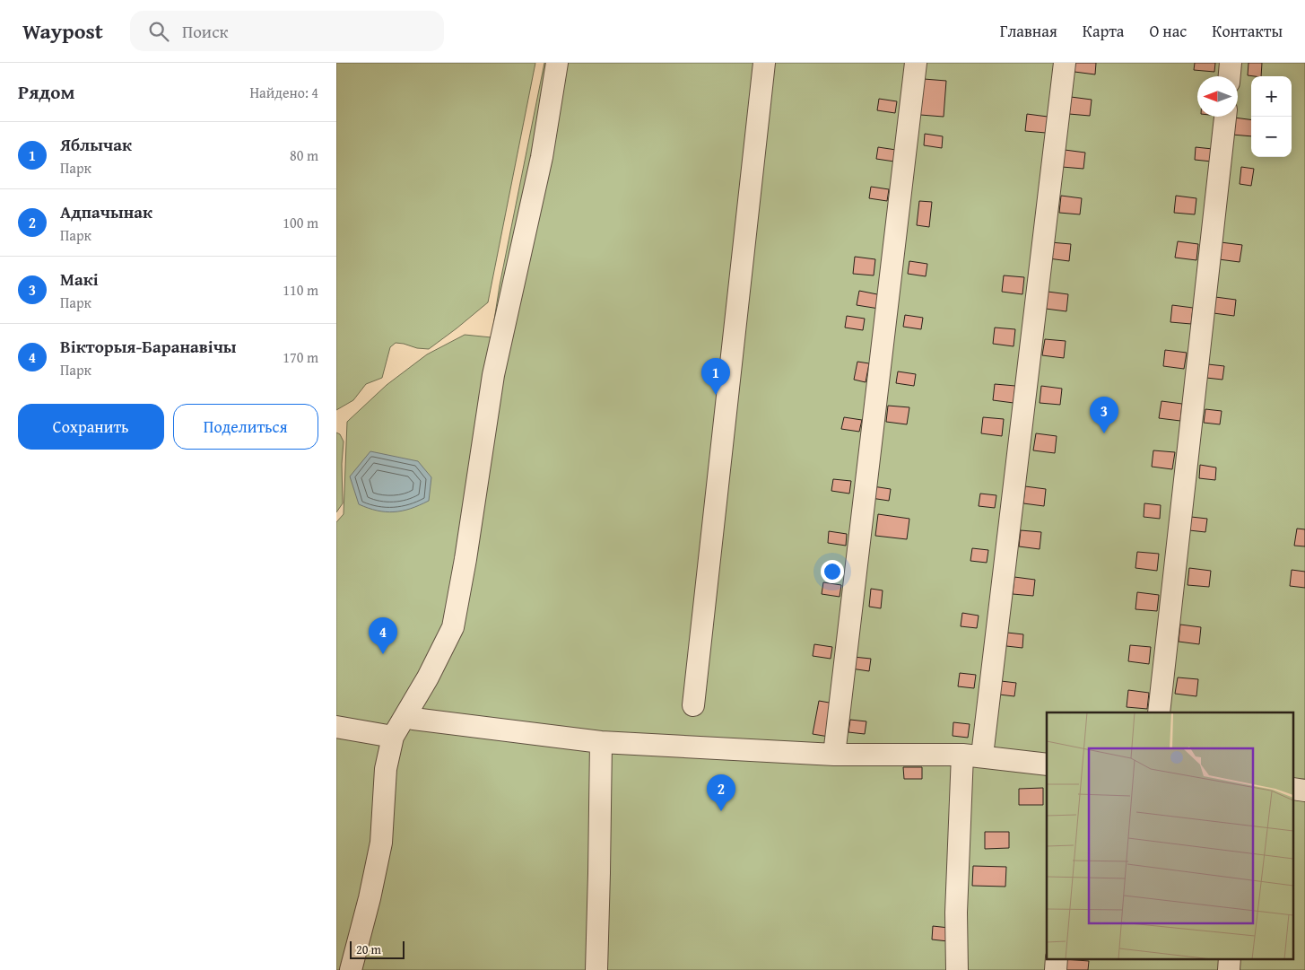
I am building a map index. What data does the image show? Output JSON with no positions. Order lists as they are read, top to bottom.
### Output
{
  "scale_bar": "20 m",
  "north": "left",
  "page": {
    "header": "Waypost",
    "search": "Поиск",
    "nav": [
      "Главная",
      "Карта",
      "О нас",
      "Контакты"
    ],
    "heading": ["Рядом", "Найдено: 4"],
    "map_buttons": ["+", "−"],
    "list": [
      {
        "mark": "1",
        "name": "Яблычак",
        "note": "Парк",
        "value": "80 m"
      },
      {
        "mark": "2",
        "name": "Адпачынак",
        "note": "Парк",
        "value": "100 m"
      },
      {
        "mark": "3",
        "name": "Макі",
        "note": "Парк",
        "value": "110 m"
      },
      {
        "mark": "4",
        "name": "Вікторыя-Баранавічы",
        "note": "Парк",
        "value": "170 m"
      }
    ],
    "pins": [
      "1",
      "3",
      "4",
      "2"
    ],
    "buttons": ["Сохранить", "Поделиться"],
    "scale": "20 m"
  }
}
